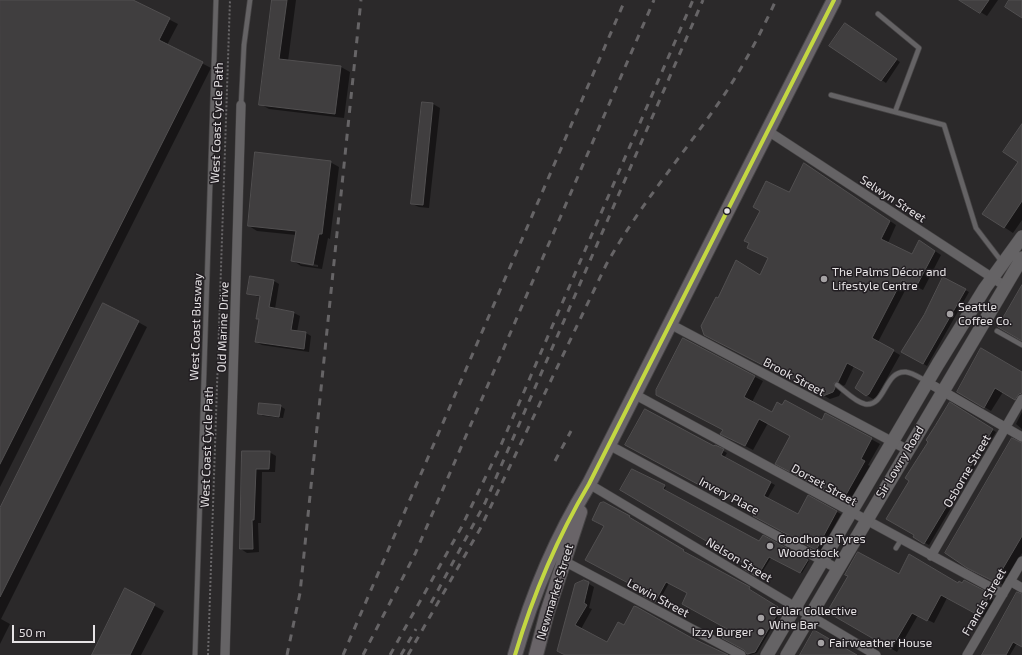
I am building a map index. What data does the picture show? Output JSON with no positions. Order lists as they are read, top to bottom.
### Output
{
  "streets": {
    "main road": ["Sir Lowry Road", "Newmarket Street"],
    "street": [
      "Selwyn Street",
      "Old Marine Drive",
      "Brook Street",
      "Osborne Street",
      "Dorset Street",
      "Invery Place",
      "Nelson Street",
      "Lewin Street",
      "Francis Street"
    ],
    "lane": ["West Coast Busway"],
    "path": ["West Coast Cycle Path"]
  },
  "crossings": [
    ["Selwyn Street", "Sir Lowry Road"],
    ["Selwyn Street", "Newmarket Street"],
    ["Brook Street", "Sir Lowry Road"],
    ["Brook Street", "Newmarket Street"],
    ["Sir Lowry Road", "Dorset Street"],
    ["Sir Lowry Road", "Invery Place"],
    ["Sir Lowry Road", "Nelson Street"],
    ["Osborne Street", "Dorset Street"],
    ["Dorset Street", "Newmarket Street"],
    ["Dorset Street", "Francis Street"],
    ["Invery Place", "Newmarket Street"],
    ["Nelson Street", "Newmarket Street"],
    ["Newmarket Street", "Lewin Street"]
  ],
  "places": [
    "The Palms Décor and Lifestyle Centre",
    "Seattle Coffee Co.",
    "Goodhope Tyres Woodstock",
    "Cellar Collective Wine Bar",
    "Izzy Burger",
    "Fairweather House"
  ],
  "scale_bar": "50 m"
}
